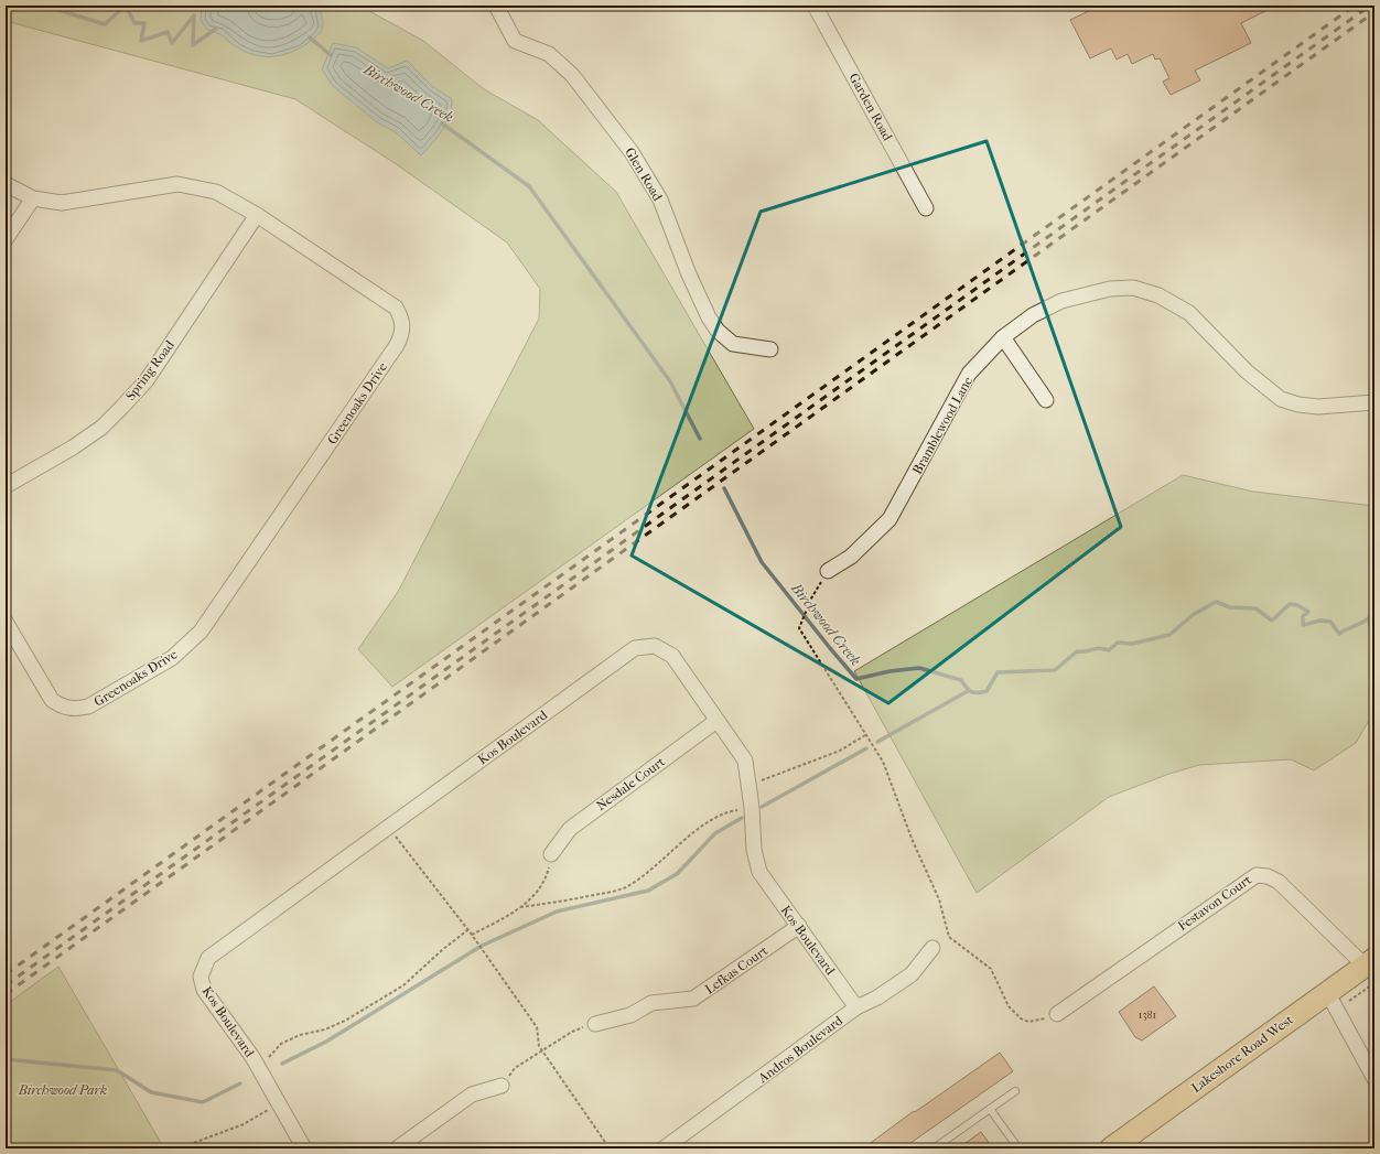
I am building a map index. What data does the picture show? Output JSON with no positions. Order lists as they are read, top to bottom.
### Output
{
  "streets": {
    "main road": ["Lakeshore Road West"],
    "street": [
      "Garden Road",
      "Glen Road",
      "Spring Road",
      "Greenoaks Drive",
      "Bramblewood Lane",
      "Kos Boulevard",
      "Nesdale Court",
      "Festavon Court",
      "Lefkas Court",
      "Andros Boulevard"
    ]
  },
  "crossings": [
    ["Spring Road", "Greenoaks Drive"],
    ["Kos Boulevard", "Nesdale Court"],
    ["Kos Boulevard", "Lefkas Court"],
    ["Kos Boulevard", "Andros Boulevard"],
    ["Festavon Court", "Lakeshore Road West"]
  ],
  "water": ["Birchwood Creek"],
  "parks": ["Birchwood Park"],
  "house_numbers": ["1381"]
}
